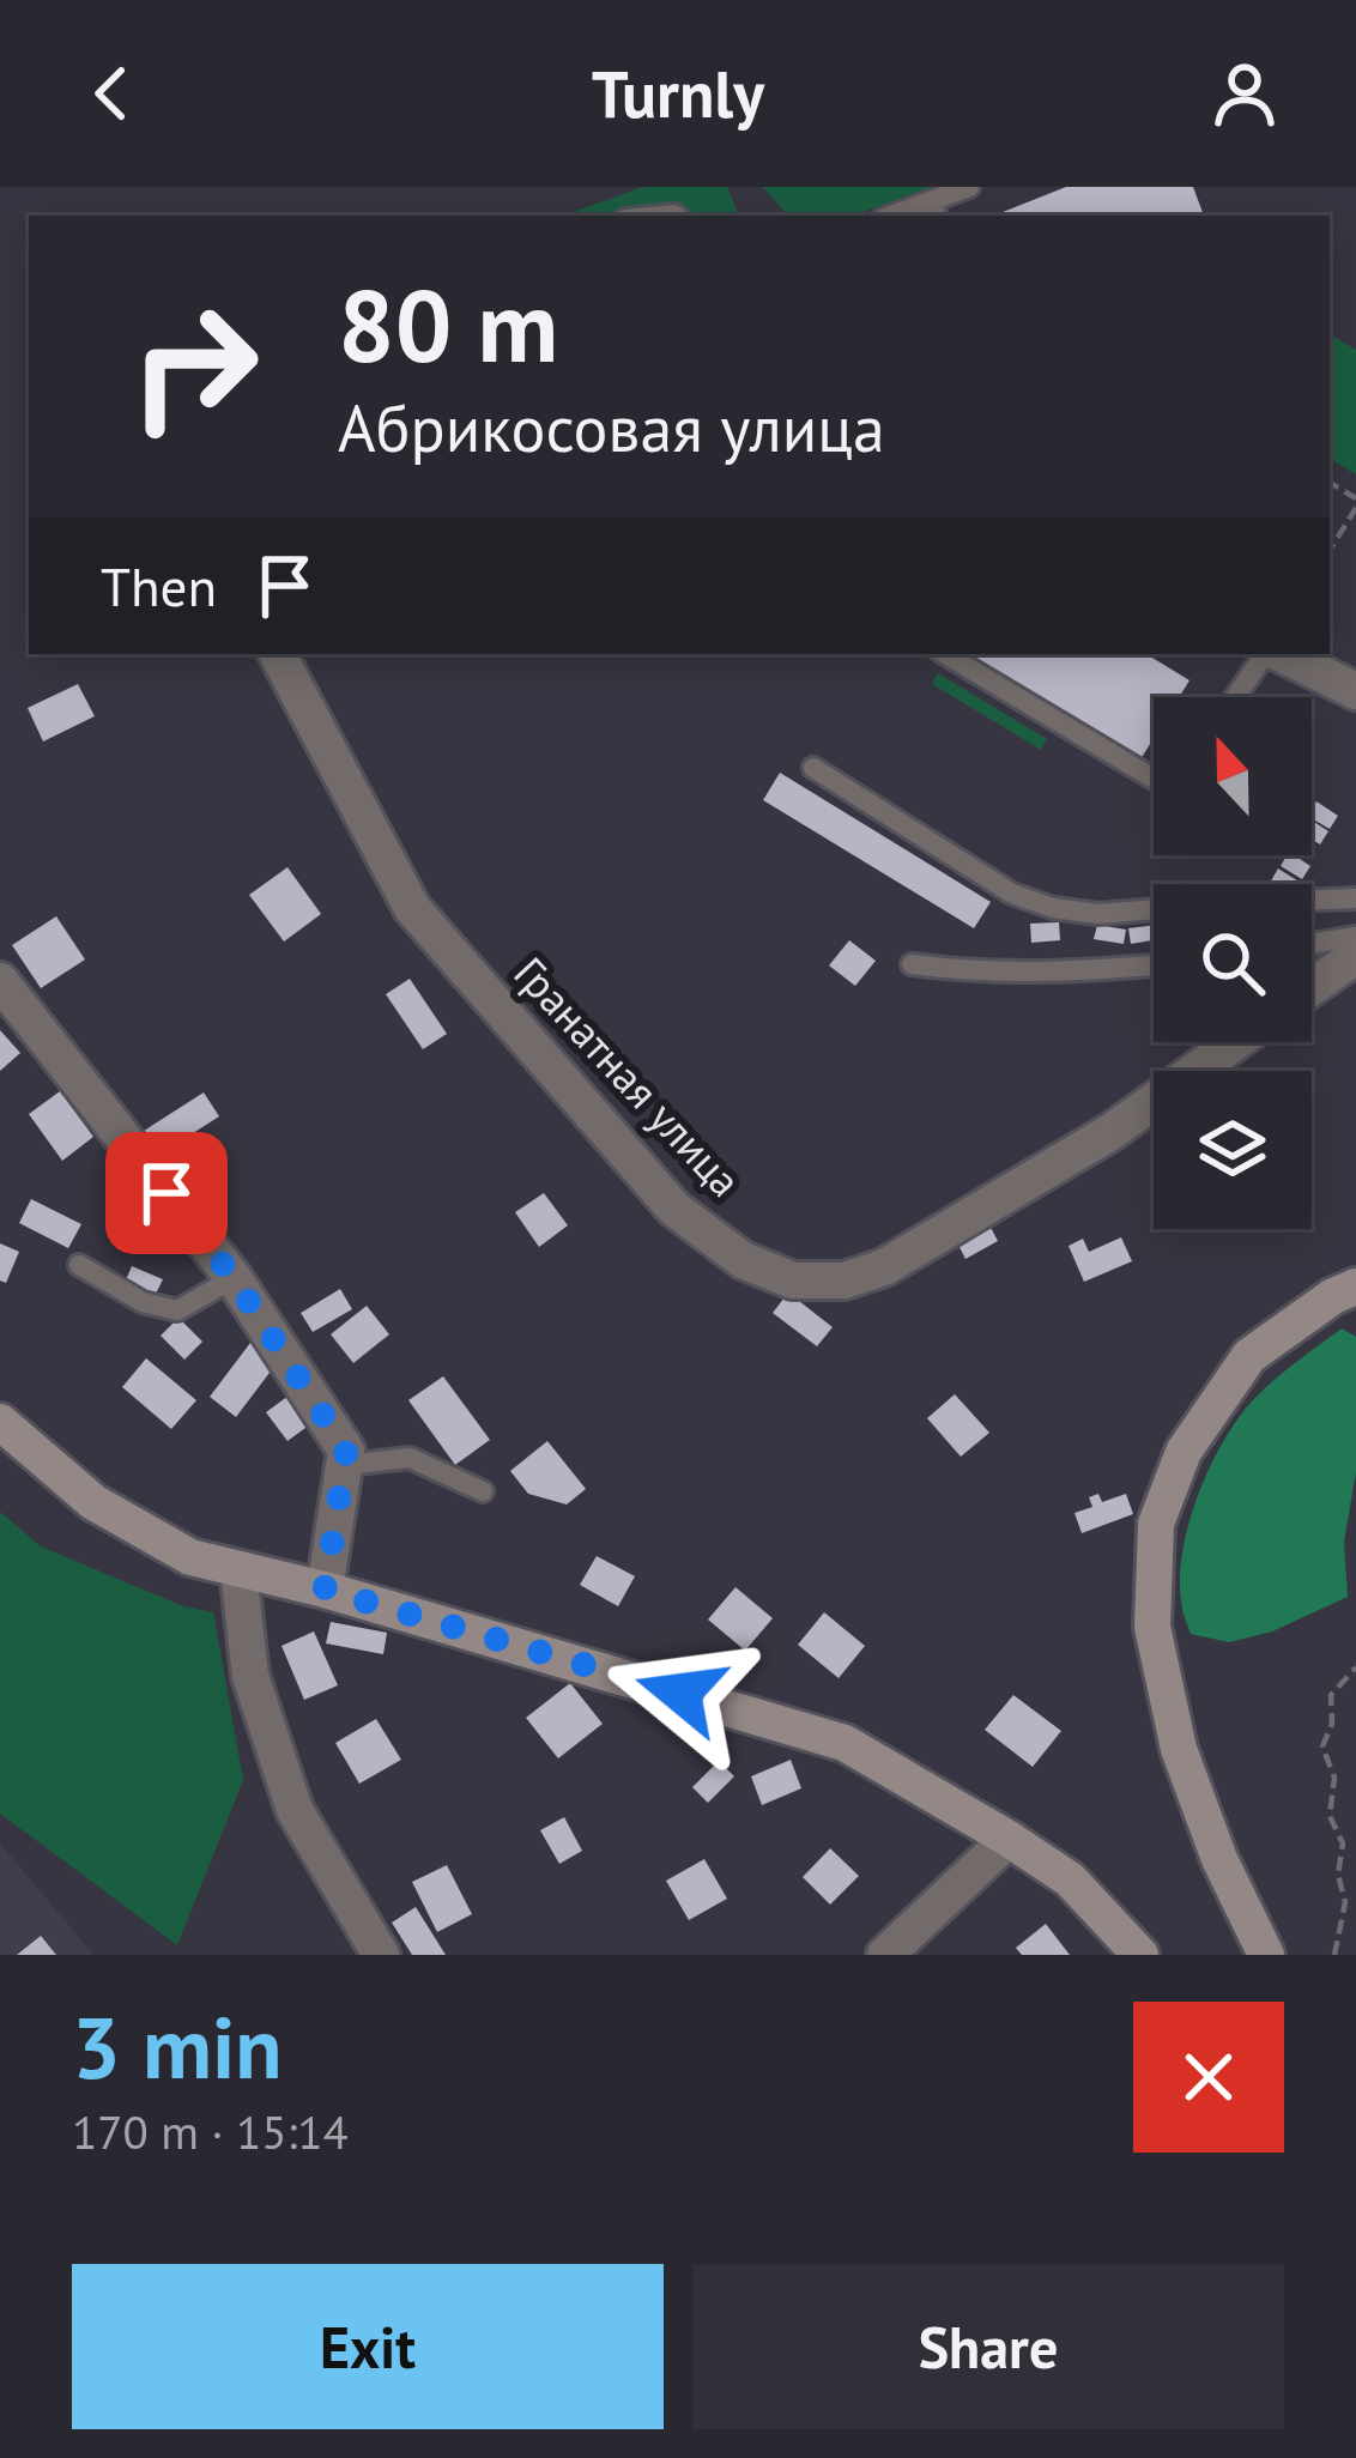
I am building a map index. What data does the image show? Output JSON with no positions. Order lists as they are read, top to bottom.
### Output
{
  "streets": {
    "street": ["Гранатная улица"]
  },
  "north": "top",
  "page": {
    "header": "Turnly",
    "turn": ["80 m", "Абрикосовая улица"],
    "then": "Then",
    "heading": ["3 min", "170 m · 15:14"],
    "buttons": ["Exit", "Share"]
  }
}
